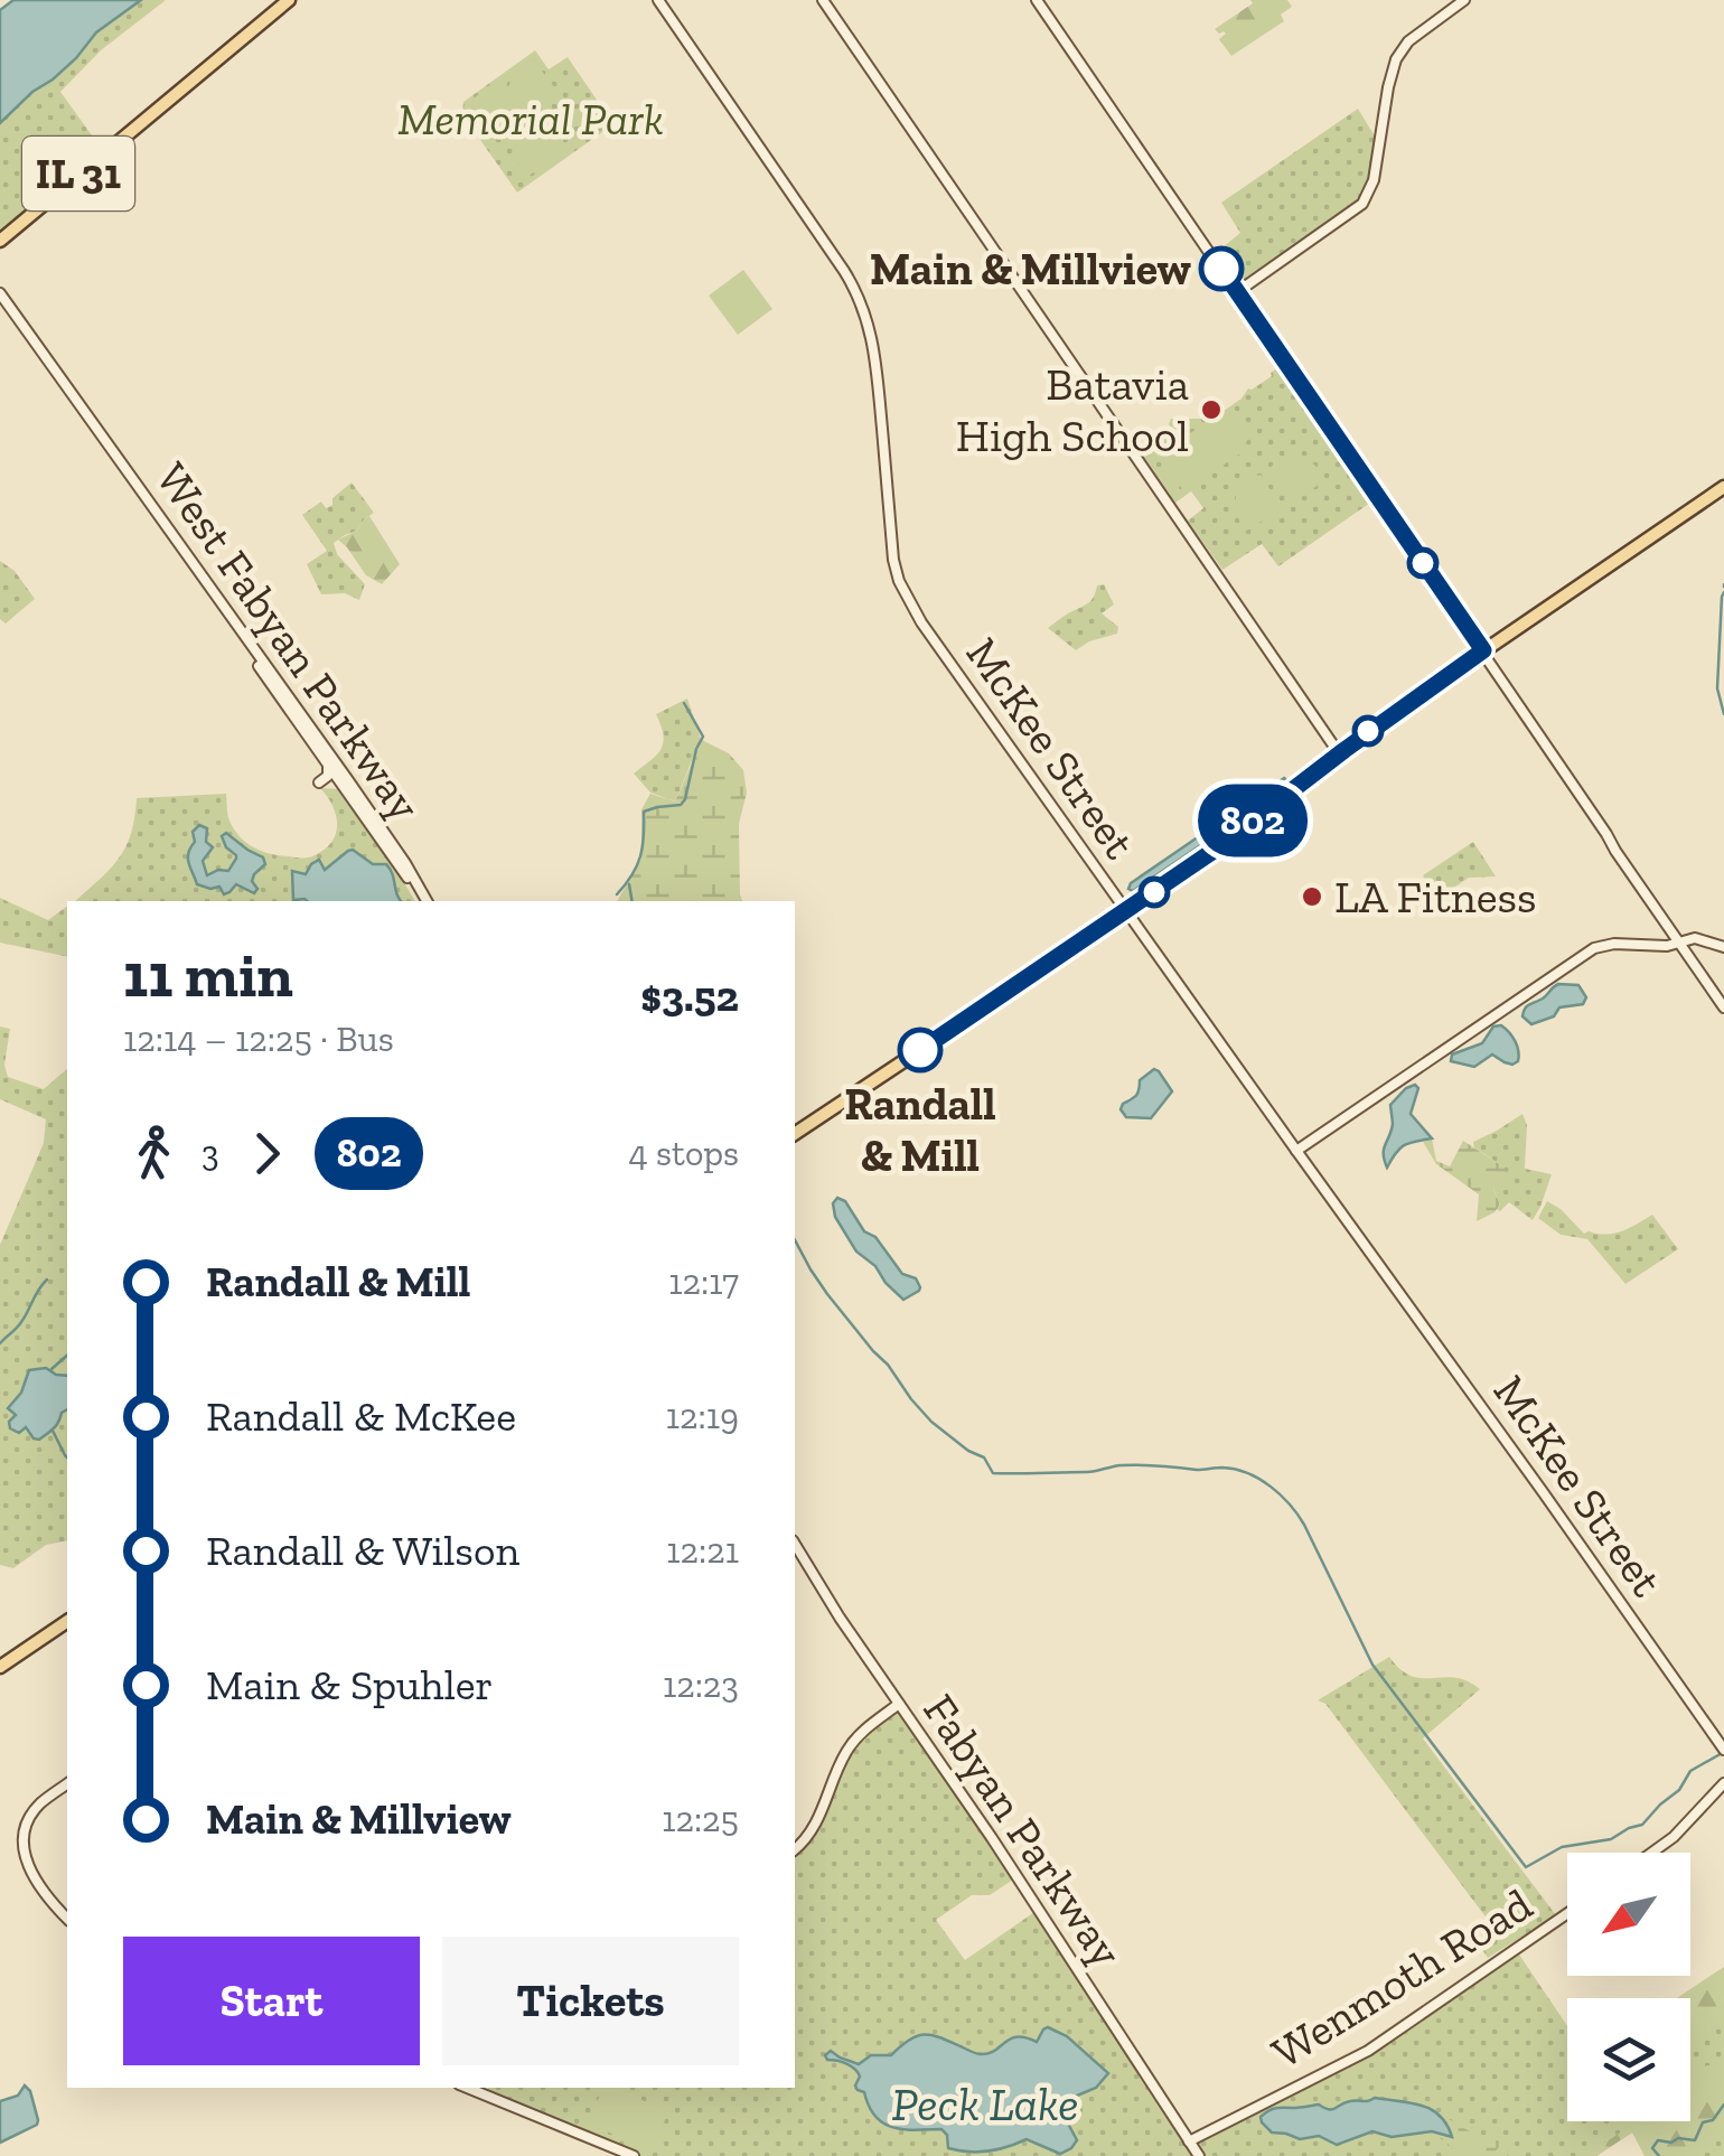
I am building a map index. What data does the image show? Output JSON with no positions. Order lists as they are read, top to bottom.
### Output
{
  "streets": {
    "main road": [
      "IL 31",
      "West Fabyan Parkway",
      "McKee Street",
      "Fabyan Parkway",
      "Wenmoth Road"
    ]
  },
  "crossings": [
    ["Fabyan Parkway", "Wenmoth Road"]
  ],
  "water": ["Peck Lake"],
  "parks": ["Memorial Park"],
  "places": [
    "Main & Millview",
    "Batavia High School",
    "LA Fitness",
    "Randall & Mill"
  ],
  "lines": ["bus line 802"],
  "north": "bottom left",
  "page": {
    "on_map": "802",
    "heading": ["11 min", "12:14 – 12:25 · Bus", "$3.52"],
    "legs": ["3", "802", "4 stops"],
    "list": [
      {
        "name": "Randall & Mill",
        "value": "12:17"
      },
      {
        "name": "Randall & McKee",
        "value": "12:19"
      },
      {
        "name": "Randall & Wilson",
        "value": "12:21"
      },
      {
        "name": "Main & Spuhler",
        "value": "12:23"
      },
      {
        "name": "Main & Millview",
        "value": "12:25"
      }
    ],
    "buttons": ["Start", "Tickets"]
  }
}
